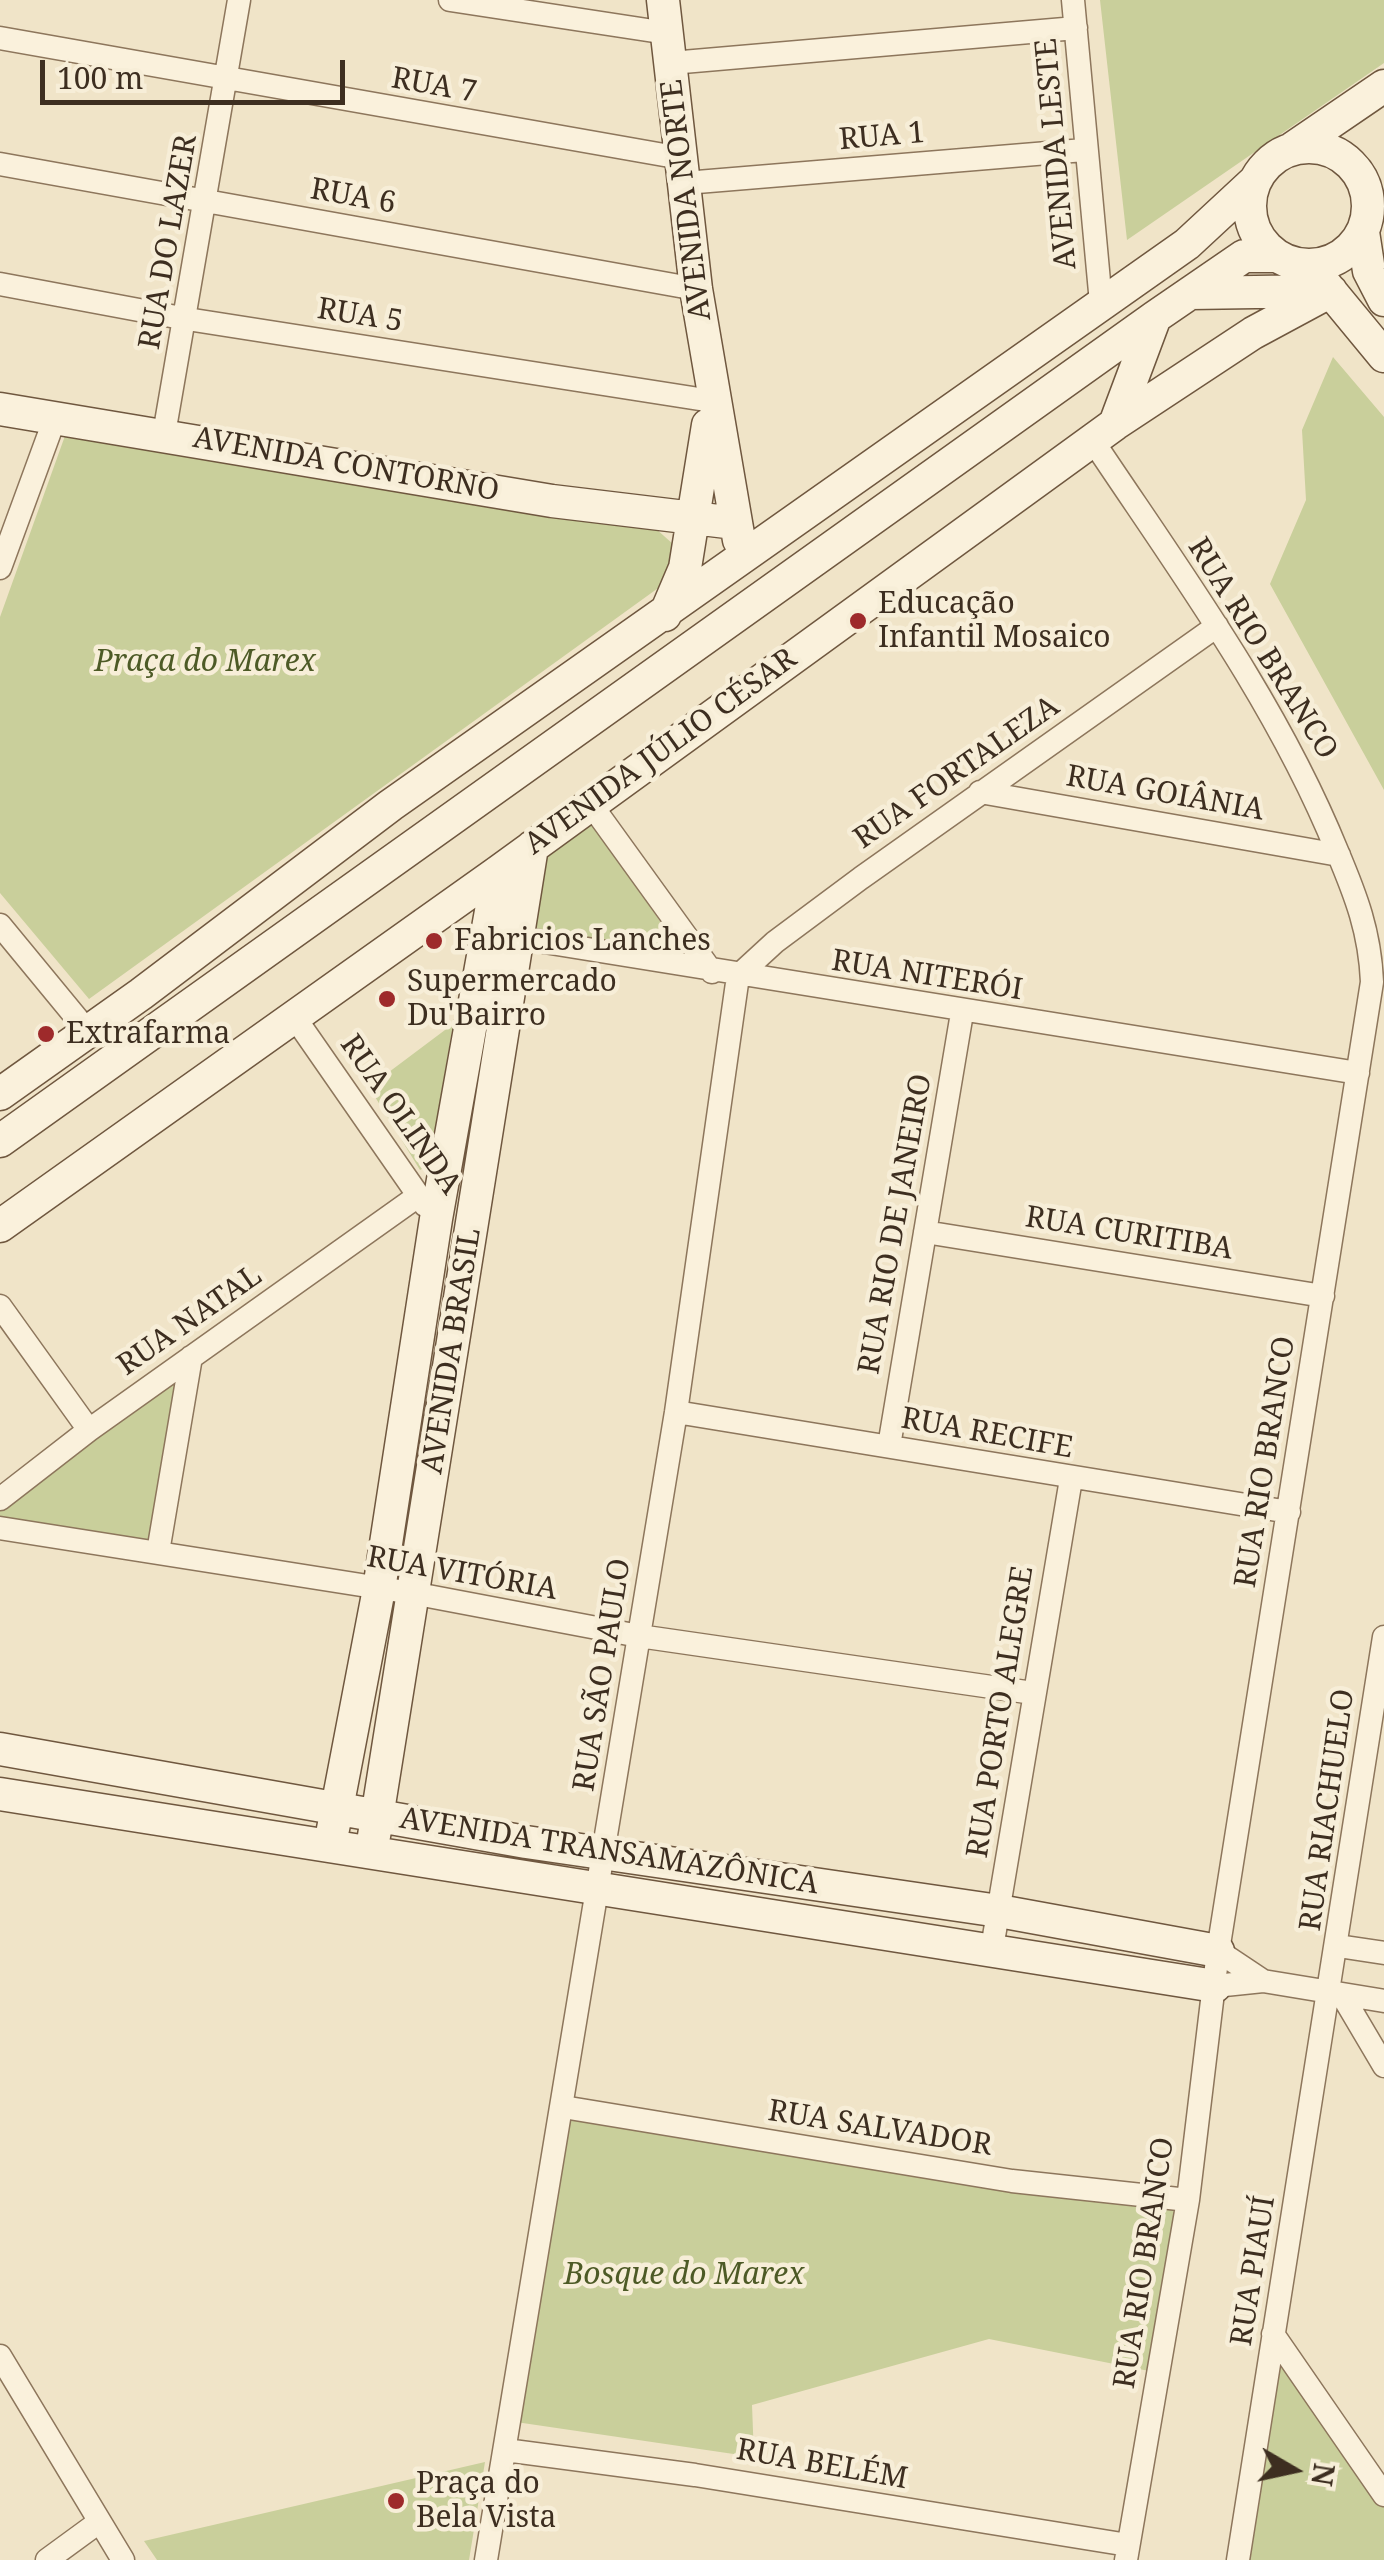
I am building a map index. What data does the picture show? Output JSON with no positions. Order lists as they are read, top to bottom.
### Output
{
  "streets": {
    "street": [
      "RUA 7",
      "RUA 1",
      "AVENIDA LESTE",
      "RUA 6",
      "AVENIDA NORTE",
      "RUA DO LAZER",
      "RUA 5",
      "AVENIDA CONTORNO",
      "RUA RIO BRANCO",
      "AVENIDA JÚLIO CÉSAR",
      "RUA FORTALEZA",
      "RUA GOIÂNIA",
      "RUA NITERÓI",
      "RUA OLINDA",
      "RUA RIO DE JANEIRO",
      "RUA CURITIBA",
      "RUA NATAL",
      "AVENIDA BRASIL",
      "RUA RECIFE",
      "RUA VITÓRIA",
      "RUA SÃO PAULO",
      "RUA PORTO ALEGRE",
      "RUA RIACHUELO",
      "AVENIDA TRANSAMAZÔNICA",
      "RUA SALVADOR",
      "RUA PIAUÍ",
      "RUA BELÉM"
    ]
  },
  "crossings": [
    ["RUA 7", "RUA 1"],
    ["RUA 7", "AVENIDA NORTE"],
    ["RUA 7", "RUA DO LAZER"],
    ["RUA 1", "AVENIDA LESTE"],
    ["RUA 1", "AVENIDA NORTE"],
    ["RUA 6", "AVENIDA NORTE"],
    ["RUA 6", "RUA DO LAZER"],
    ["AVENIDA NORTE", "RUA 5"],
    ["RUA DO LAZER", "RUA 5"],
    ["RUA DO LAZER", "AVENIDA CONTORNO"],
    ["RUA RIO BRANCO", "AVENIDA JÚLIO CÉSAR"],
    ["RUA RIO BRANCO", "RUA FORTALEZA"],
    ["RUA RIO BRANCO", "RUA GOIÂNIA"],
    ["RUA RIO BRANCO", "RUA NITERÓI"],
    ["RUA RIO BRANCO", "RUA CURITIBA"],
    ["RUA RIO BRANCO", "RUA RECIFE"],
    ["RUA RIO BRANCO", "AVENIDA TRANSAMAZÔNICA"],
    ["RUA RIO BRANCO", "RUA SALVADOR"],
    ["RUA RIO BRANCO", "RUA BELÉM"],
    ["AVENIDA JÚLIO CÉSAR", "RUA OLINDA"],
    ["AVENIDA JÚLIO CÉSAR", "AVENIDA BRASIL"],
    ["RUA FORTALEZA", "RUA GOIÂNIA"],
    ["RUA FORTALEZA", "RUA NITERÓI"],
    ["RUA FORTALEZA", "RUA SÃO PAULO"],
    ["RUA NITERÓI", "RUA RIO DE JANEIRO"],
    ["RUA NITERÓI", "AVENIDA BRASIL"],
    ["RUA NITERÓI", "RUA SÃO PAULO"],
    ["RUA OLINDA", "RUA NATAL"],
    ["RUA OLINDA", "AVENIDA BRASIL"],
    ["RUA RIO DE JANEIRO", "RUA CURITIBA"],
    ["RUA RIO DE JANEIRO", "RUA RECIFE"],
    ["RUA NATAL", "AVENIDA BRASIL"],
    ["AVENIDA BRASIL", "RUA VITÓRIA"],
    ["AVENIDA BRASIL", "AVENIDA TRANSAMAZÔNICA"],
    ["RUA RECIFE", "RUA SÃO PAULO"],
    ["RUA RECIFE", "RUA PORTO ALEGRE"],
    ["RUA VITÓRIA", "RUA SÃO PAULO"],
    ["RUA VITÓRIA", "RUA PORTO ALEGRE"],
    ["RUA SÃO PAULO", "AVENIDA TRANSAMAZÔNICA"],
    ["RUA SÃO PAULO", "RUA SALVADOR"],
    ["RUA SÃO PAULO", "RUA BELÉM"],
    ["RUA PORTO ALEGRE", "AVENIDA TRANSAMAZÔNICA"],
    ["RUA RIACHUELO", "RUA PIAUÍ"]
  ],
  "parks": ["Praça do Marex", "Bosque do Marex"],
  "places": [
    "Educação Infantil Mosaico",
    "Fabricios Lanches",
    "Supermercado Du'Bairro",
    "Extrafarma",
    "Praça do Bela Vista"
  ],
  "scale_bar": "100 m",
  "north": "right"
}
